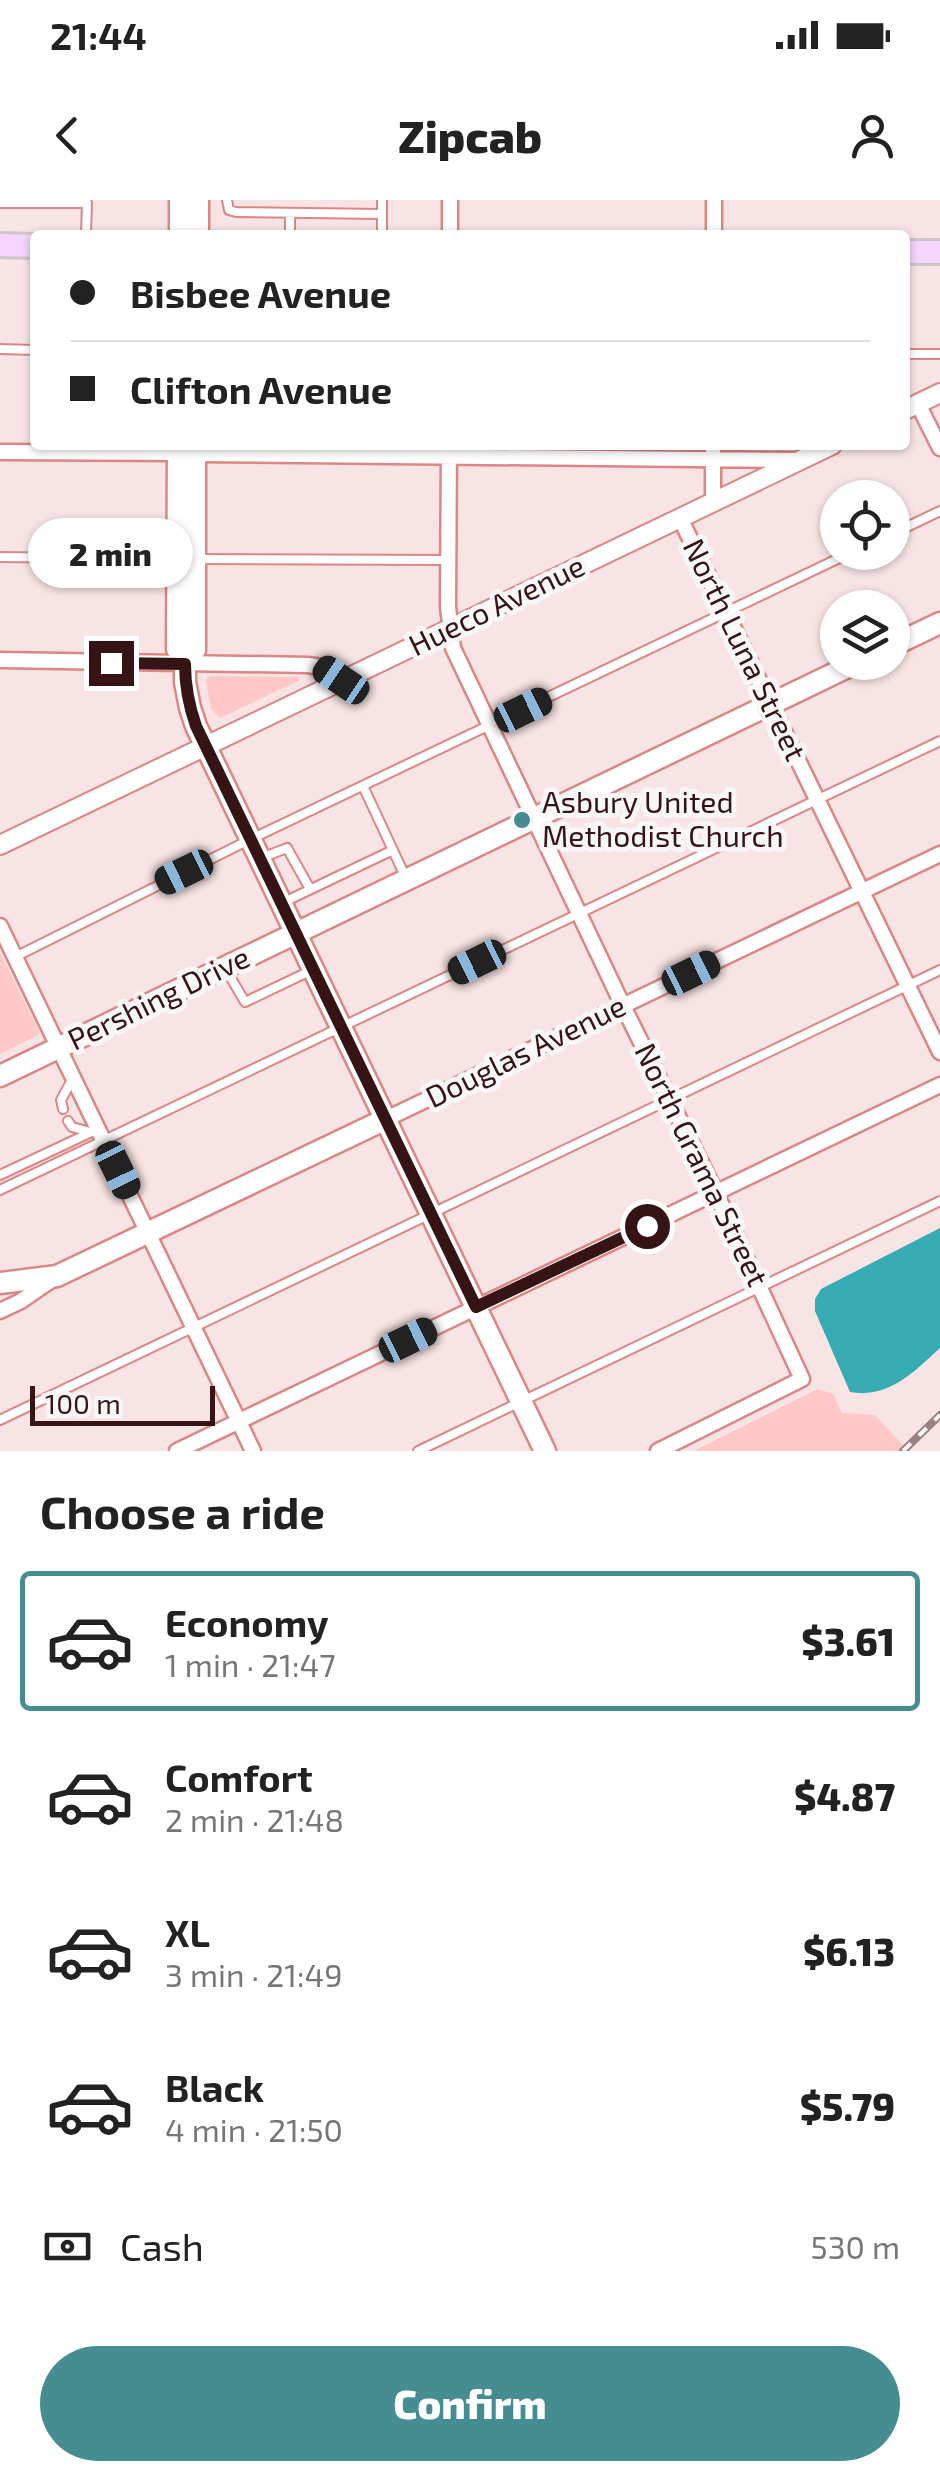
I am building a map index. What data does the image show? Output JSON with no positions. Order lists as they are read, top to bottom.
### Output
{
  "streets": {
    "main road": ["Pershing Drive", "Douglas Avenue"],
    "street": ["Hueco Avenue", "North Luna Street", "North Grama Street"]
  },
  "crossings": [
    ["Hueco Avenue", "North Luna Street"],
    ["Hueco Avenue", "North Grama Street"],
    ["North Luna Street", "Pershing Drive"],
    ["North Luna Street", "Douglas Avenue"],
    ["Pershing Drive", "North Grama Street"],
    ["Douglas Avenue", "North Grama Street"]
  ],
  "places": ["Asbury United Methodist Church"],
  "scale_bar": "100 m",
  "page": {
    "status": "21:44",
    "header": "Zipcab",
    "banner": ["Bisbee Avenue", "Clifton Avenue"],
    "bubble": "2 min",
    "scale": "100 m",
    "heading": "Choose a ride",
    "list": [
      {
        "name": "Economy",
        "note": "1 min · 21:47",
        "value": "$3.61"
      },
      {
        "name": "Comfort",
        "note": "2 min · 21:48",
        "value": "$4.87"
      },
      {
        "name": "XL",
        "note": "3 min · 21:49",
        "value": "$6.13"
      },
      {
        "name": "Black",
        "note": "4 min · 21:50",
        "value": "$5.79"
      }
    ],
    "pay": ["Cash", "530 m"],
    "buttons": "Confirm"
  }
}
